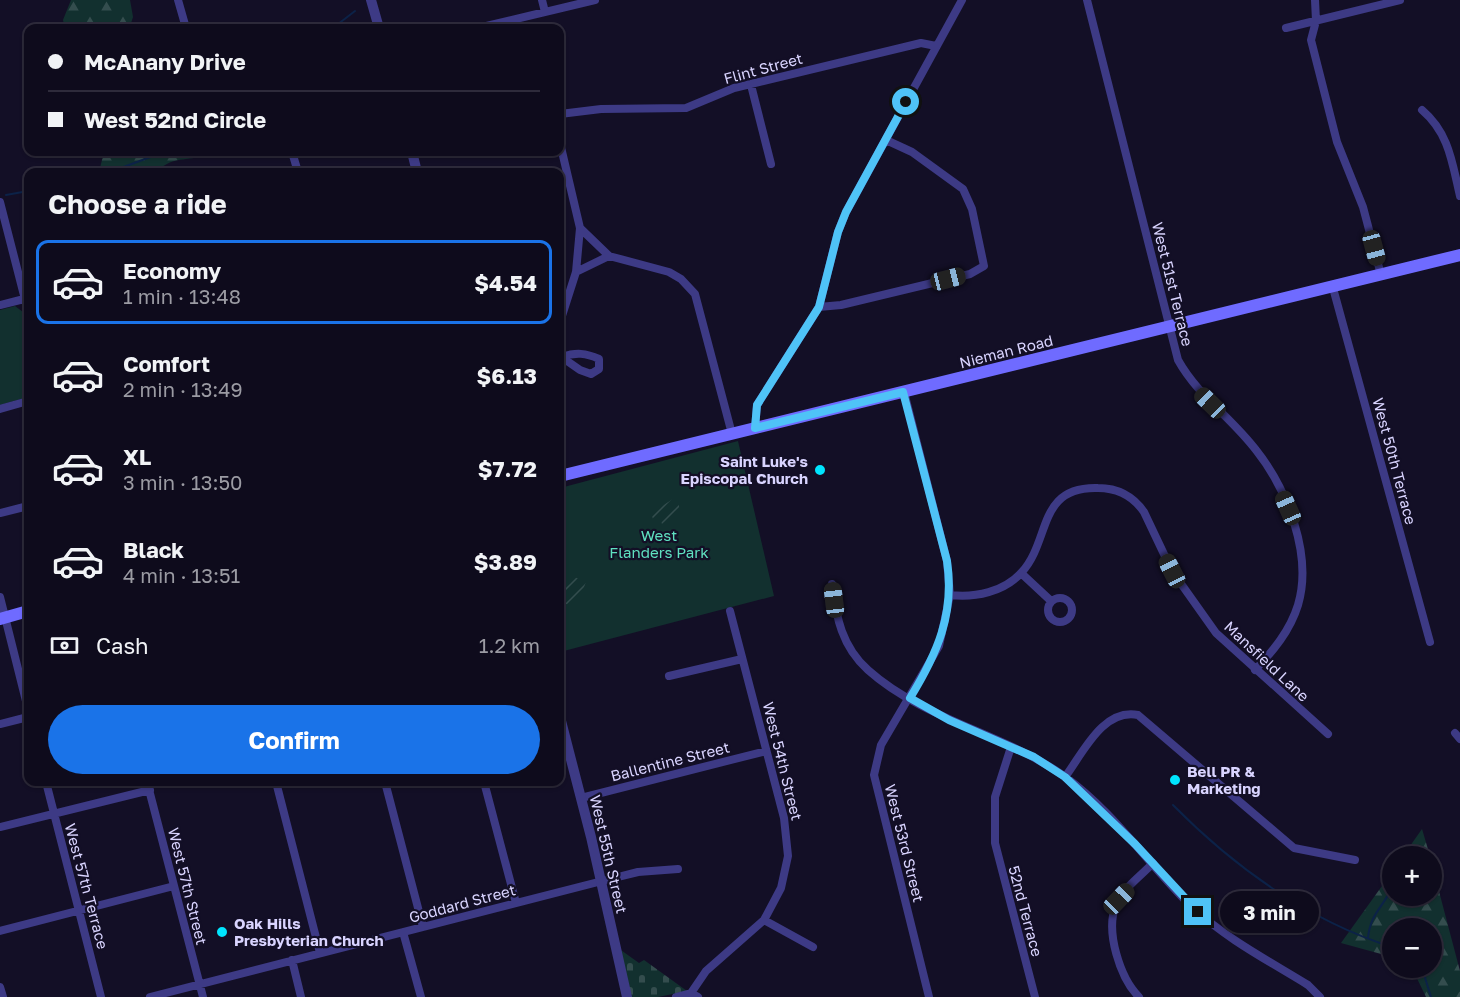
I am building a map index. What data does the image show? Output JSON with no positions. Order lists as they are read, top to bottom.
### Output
{
  "streets": {
    "main road": ["Nieman Road"],
    "street": [
      "Flint Street",
      "West 51st Terrace",
      "West 50th Terrace",
      "Mansfield Lane",
      "Ballentine Street",
      "West 54th Street",
      "West 53rd Street",
      "West 55th Street",
      "West 57th Terrace",
      "West 57th Street",
      "Goddard Street",
      "52nd Terrace"
    ]
  },
  "crossings": [
    ["West 51st Terrace", "Nieman Road"],
    ["West 51st Terrace", "Mansfield Lane"],
    ["Nieman Road", "West 50th Terrace"],
    ["Nieman Road", "West 53rd Street"],
    ["Ballentine Street", "West 54th Street"],
    ["Ballentine Street", "West 55th Street"],
    ["West 55th Street", "Goddard Street"],
    ["West 57th Street", "Goddard Street"]
  ],
  "parks": ["West Flanders Park"],
  "places": ["Saint Luke's Episcopal Church", "Bell PR & Marketing", "Oak Hills Presbyterian Church"],
  "page": {
    "banner": ["McAnany Drive", "West 52nd Circle"],
    "heading": "Choose a ride",
    "list": [
      {
        "name": "Economy",
        "note": "1 min · 13:48",
        "value": "$4.54"
      },
      {
        "name": "Comfort",
        "note": "2 min · 13:49",
        "value": "$6.13"
      },
      {
        "name": "XL",
        "note": "3 min · 13:50",
        "value": "$7.72"
      },
      {
        "name": "Black",
        "note": "4 min · 13:51",
        "value": "$3.89"
      }
    ],
    "pay": ["Cash", "1.2 km"],
    "buttons": "Confirm",
    "map_buttons": ["+", "−"],
    "bubble": "3 min"
  }
}
